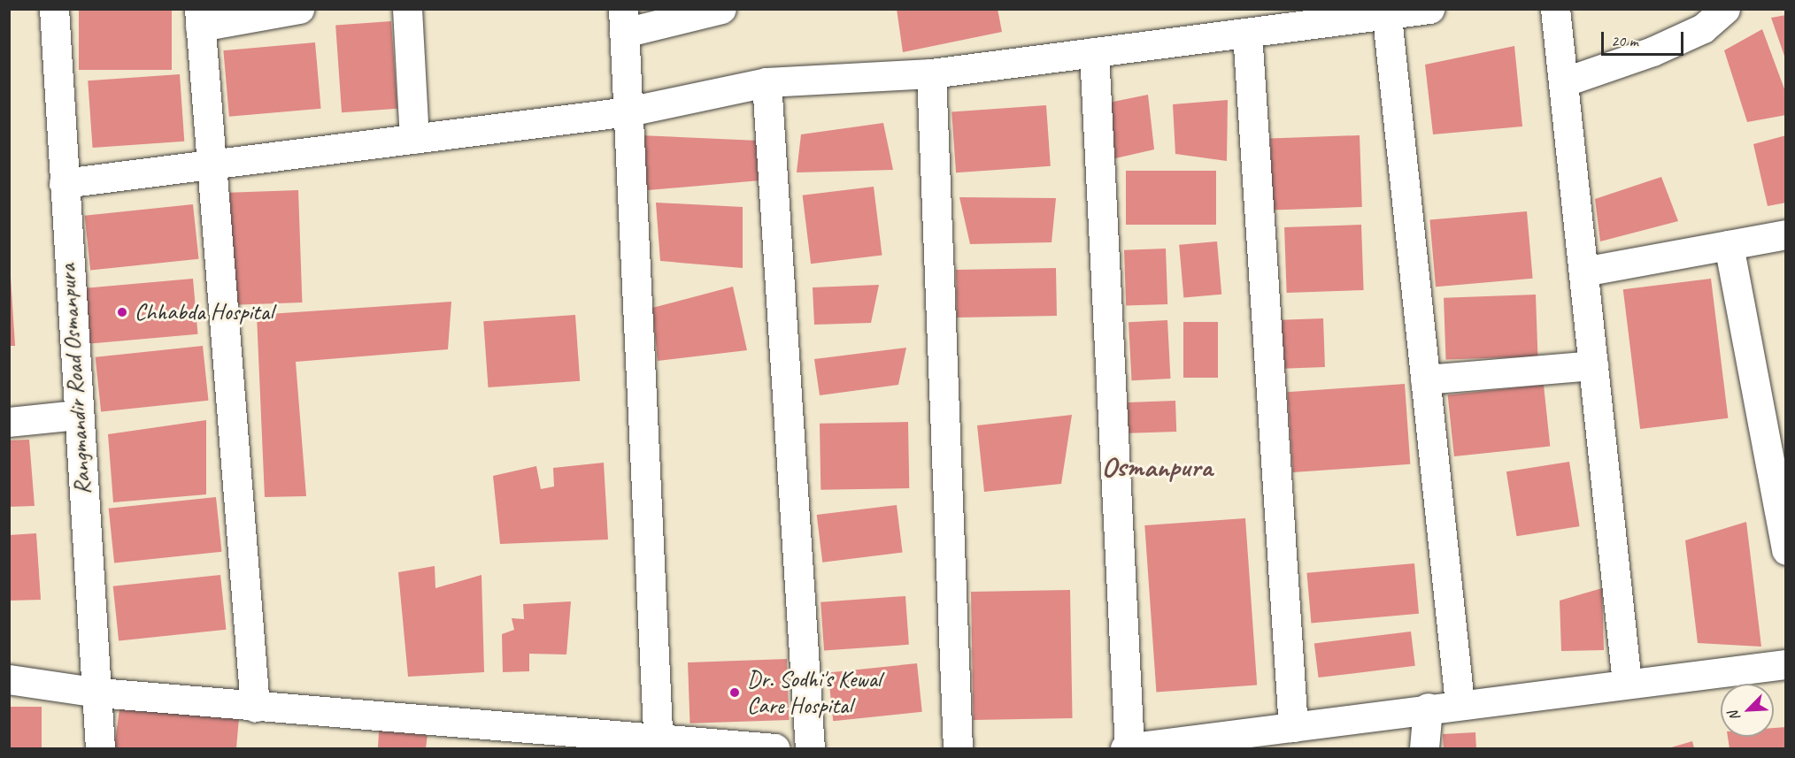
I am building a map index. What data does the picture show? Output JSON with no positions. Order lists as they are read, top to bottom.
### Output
{
  "streets": {
    "street": ["Rangmandir Road Osmanpura"]
  },
  "districts": ["Osmanpura"],
  "places": ["Chhabda Hospital", "Dr. Sodhi's Kewal Care Hospital"],
  "scale_bar": "20 m",
  "north": "bottom left"
}
